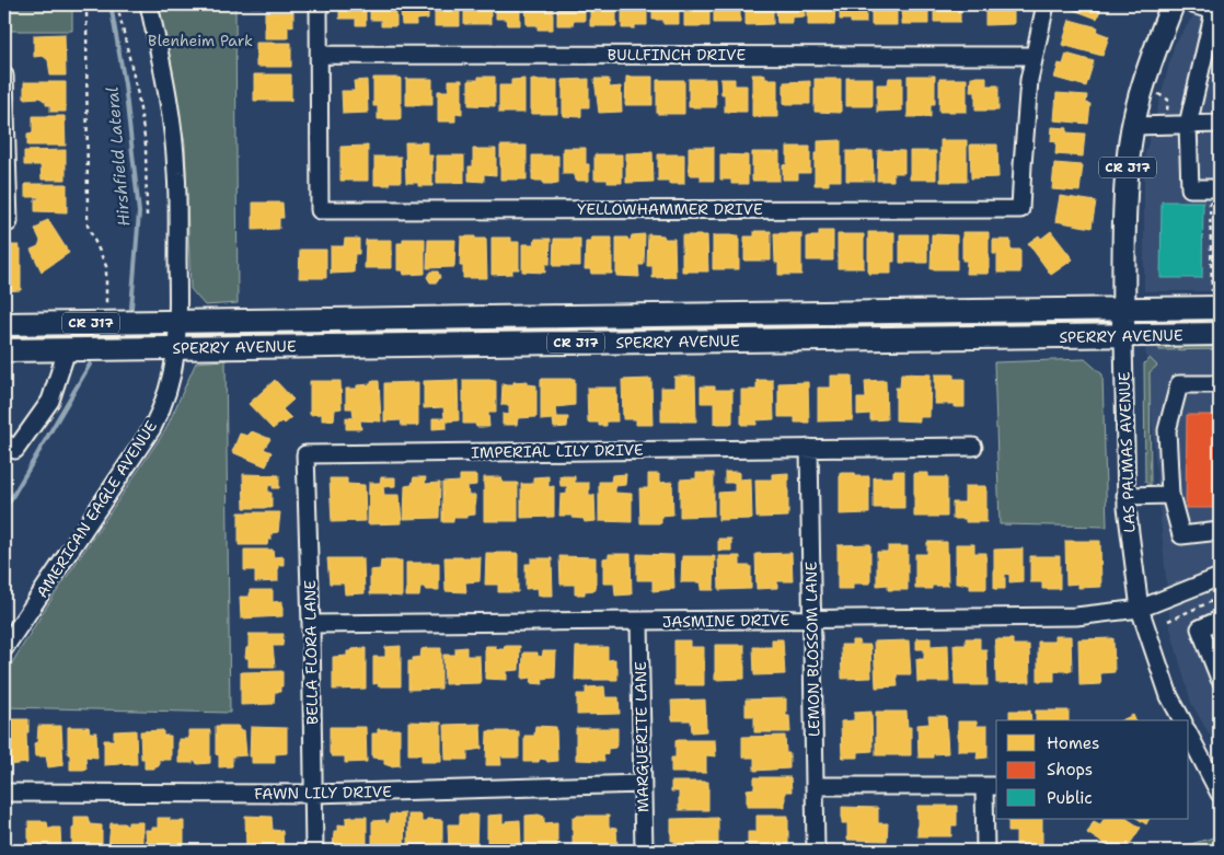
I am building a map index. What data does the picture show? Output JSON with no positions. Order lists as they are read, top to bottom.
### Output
{
  "streets": {
    "main road": ["CR J17", "SPERRY AVENUE"],
    "street": [
      "BULLFINCH DRIVE",
      "YELLOWHAMMER DRIVE",
      "IMPERIAL LILY DRIVE",
      "LAS PALMAS AVENUE",
      "AMERICAN EAGLE AVENUE",
      "JASMINE DRIVE",
      "LEMON BLOSSOM LANE",
      "BELLA FLORA LANE",
      "MARGUERITE LANE",
      "FAWN LILY DRIVE"
    ]
  },
  "crossings": [
    ["BULLFINCH DRIVE", "YELLOWHAMMER DRIVE"],
    ["CR J17", "SPERRY AVENUE"],
    ["CR J17", "LAS PALMAS AVENUE"],
    ["SPERRY AVENUE", "LAS PALMAS AVENUE"],
    ["SPERRY AVENUE", "AMERICAN EAGLE AVENUE"],
    ["IMPERIAL LILY DRIVE", "LEMON BLOSSOM LANE"],
    ["IMPERIAL LILY DRIVE", "BELLA FLORA LANE"],
    ["LAS PALMAS AVENUE", "JASMINE DRIVE"],
    ["JASMINE DRIVE", "LEMON BLOSSOM LANE"],
    ["JASMINE DRIVE", "BELLA FLORA LANE"],
    ["JASMINE DRIVE", "MARGUERITE LANE"],
    ["BELLA FLORA LANE", "FAWN LILY DRIVE"],
    ["MARGUERITE LANE", "FAWN LILY DRIVE"]
  ],
  "water": ["Hirshfield Lateral"],
  "parks": ["Blenheim Park"],
  "legend": ["Homes", "Shops", "Public"]
}
